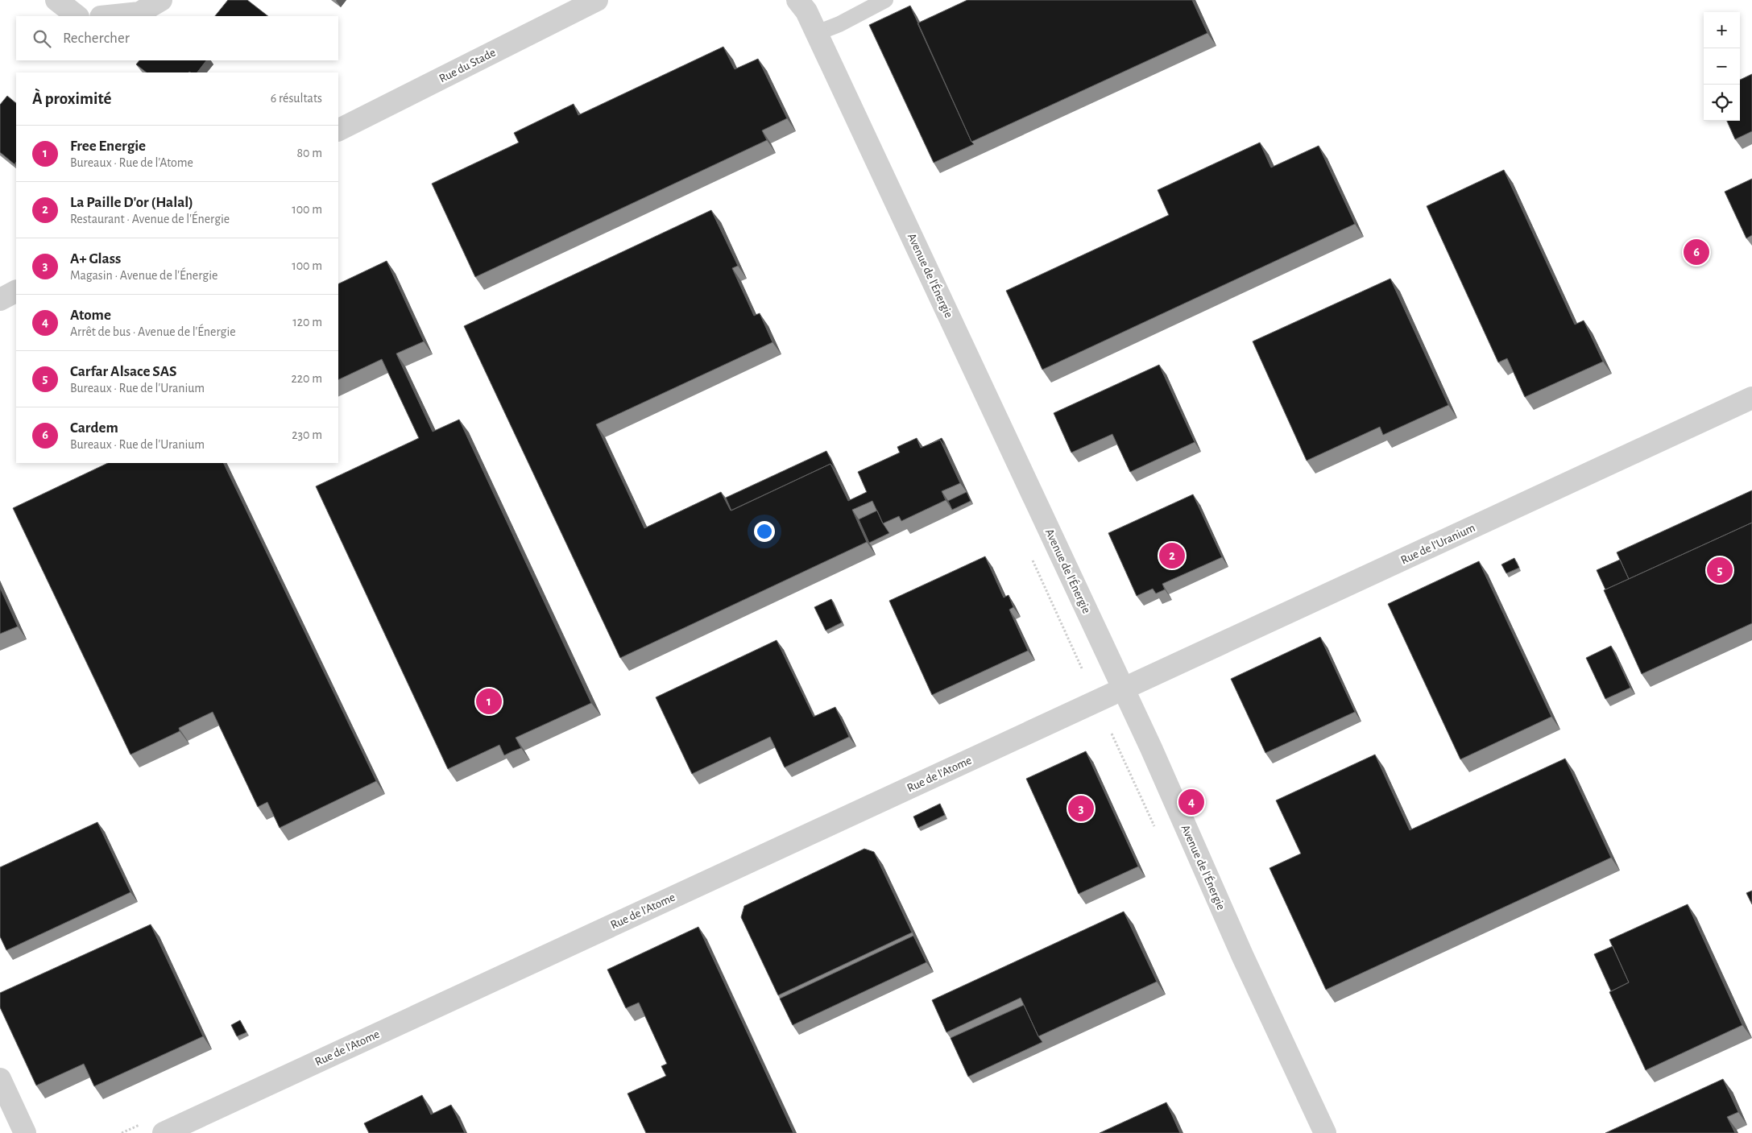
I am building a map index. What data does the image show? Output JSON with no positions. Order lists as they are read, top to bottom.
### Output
{
  "streets": {
    "street": [
      "Rue du Stade",
      "Avenue de l'Énergie",
      "Rue de l'Uranium",
      "Rue de l'Atome"
    ]
  },
  "crossings": [
    ["Avenue de l'Énergie", "Rue de l'Uranium"],
    ["Avenue de l'Énergie", "Rue de l'Atome"],
    ["Rue de l'Uranium", "Rue de l'Atome"]
  ],
  "page": {
    "map_buttons": ["+", "−"],
    "search": "Rechercher",
    "heading": ["À proximité", "6 résultats"],
    "list": [
      {
        "mark": "1",
        "name": "Free Energie",
        "note": "Bureaux · Rue de l'Atome",
        "value": "80 m"
      },
      {
        "mark": "2",
        "name": "La Paille D'or (Halal)",
        "note": "Restaurant · Avenue de l'Énergie",
        "value": "100 m"
      },
      {
        "mark": "3",
        "name": "A+ Glass",
        "note": "Magasin · Avenue de l'Énergie",
        "value": "100 m"
      },
      {
        "mark": "4",
        "name": "Atome",
        "note": "Arrêt de bus · Avenue de l'Énergie",
        "value": "120 m"
      },
      {
        "mark": "5",
        "name": "Carfar Alsace SAS",
        "note": "Bureaux · Rue de l'Uranium",
        "value": "220 m"
      },
      {
        "mark": "6",
        "name": "Cardem",
        "note": "Bureaux · Rue de l'Uranium",
        "value": "230 m"
      }
    ],
    "pins": [
      "6",
      "2",
      "5",
      "1",
      "4",
      "3"
    ]
  }
}
